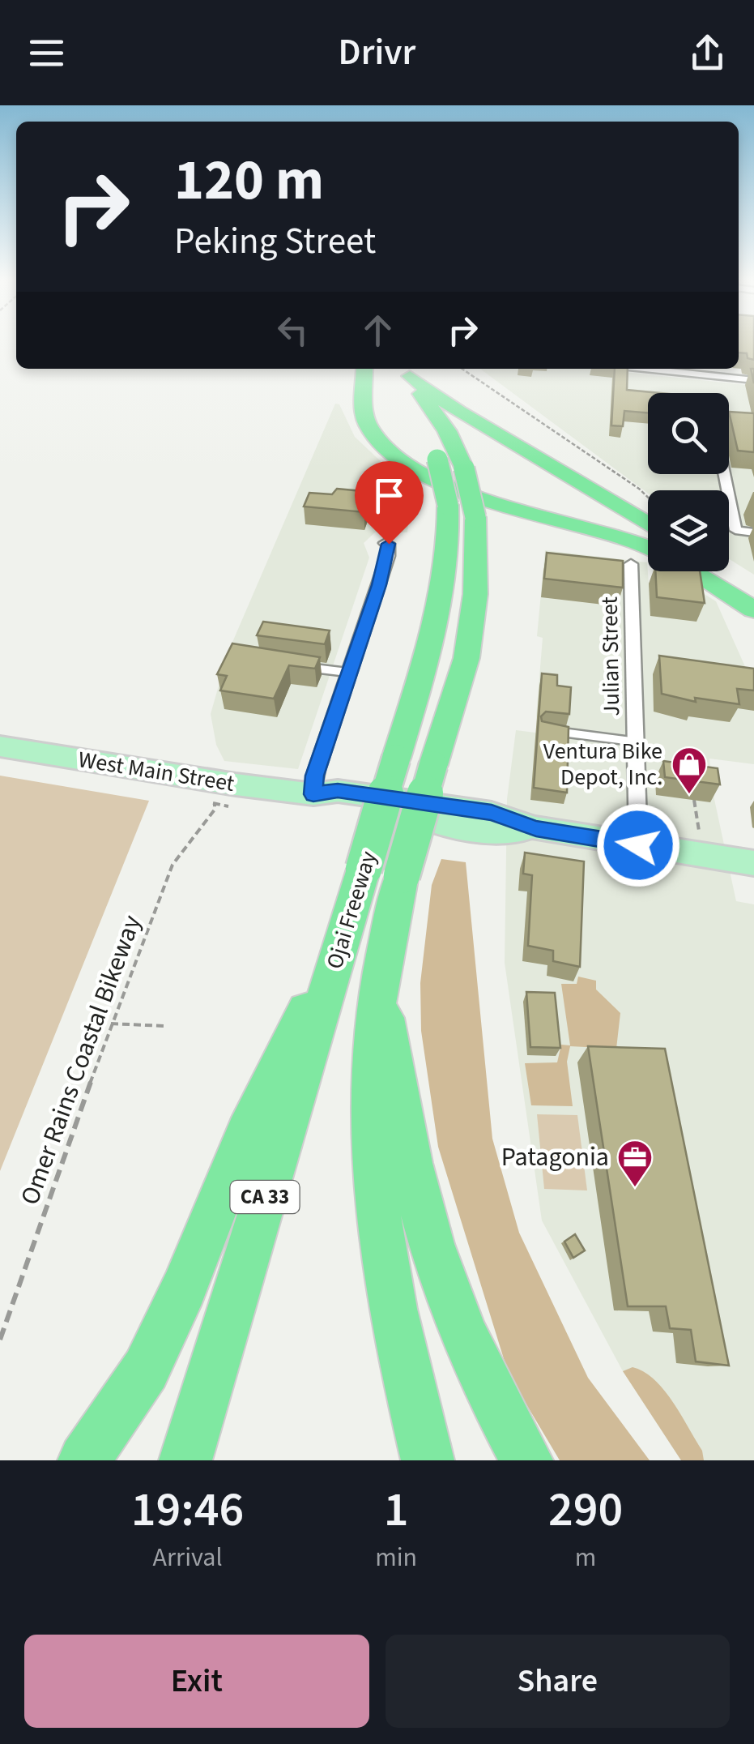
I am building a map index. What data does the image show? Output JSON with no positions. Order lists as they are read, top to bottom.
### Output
{
  "streets": {
    "highway": ["Ojai Freeway", "CA 33"],
    "main road": ["West Main Street"],
    "street": ["Julian Street"],
    "path": ["Omer Rains Coastal Bikeway"]
  },
  "crossings": [
    ["Julian Street", "West Main Street"],
    ["West Main Street", "Omer Rains Coastal Bikeway"]
  ],
  "places": {
    "shop": ["Ventura Bike Depot, Inc."],
    "office": ["Patagonia"]
  },
  "page": {
    "header": "Drivr",
    "turn": ["120 m", "Peking Street"],
    "eta": [
      "19:46",
      "Arrival",
      "1",
      "min",
      "290",
      "m"
    ],
    "buttons": ["Exit", "Share"]
  }
}
